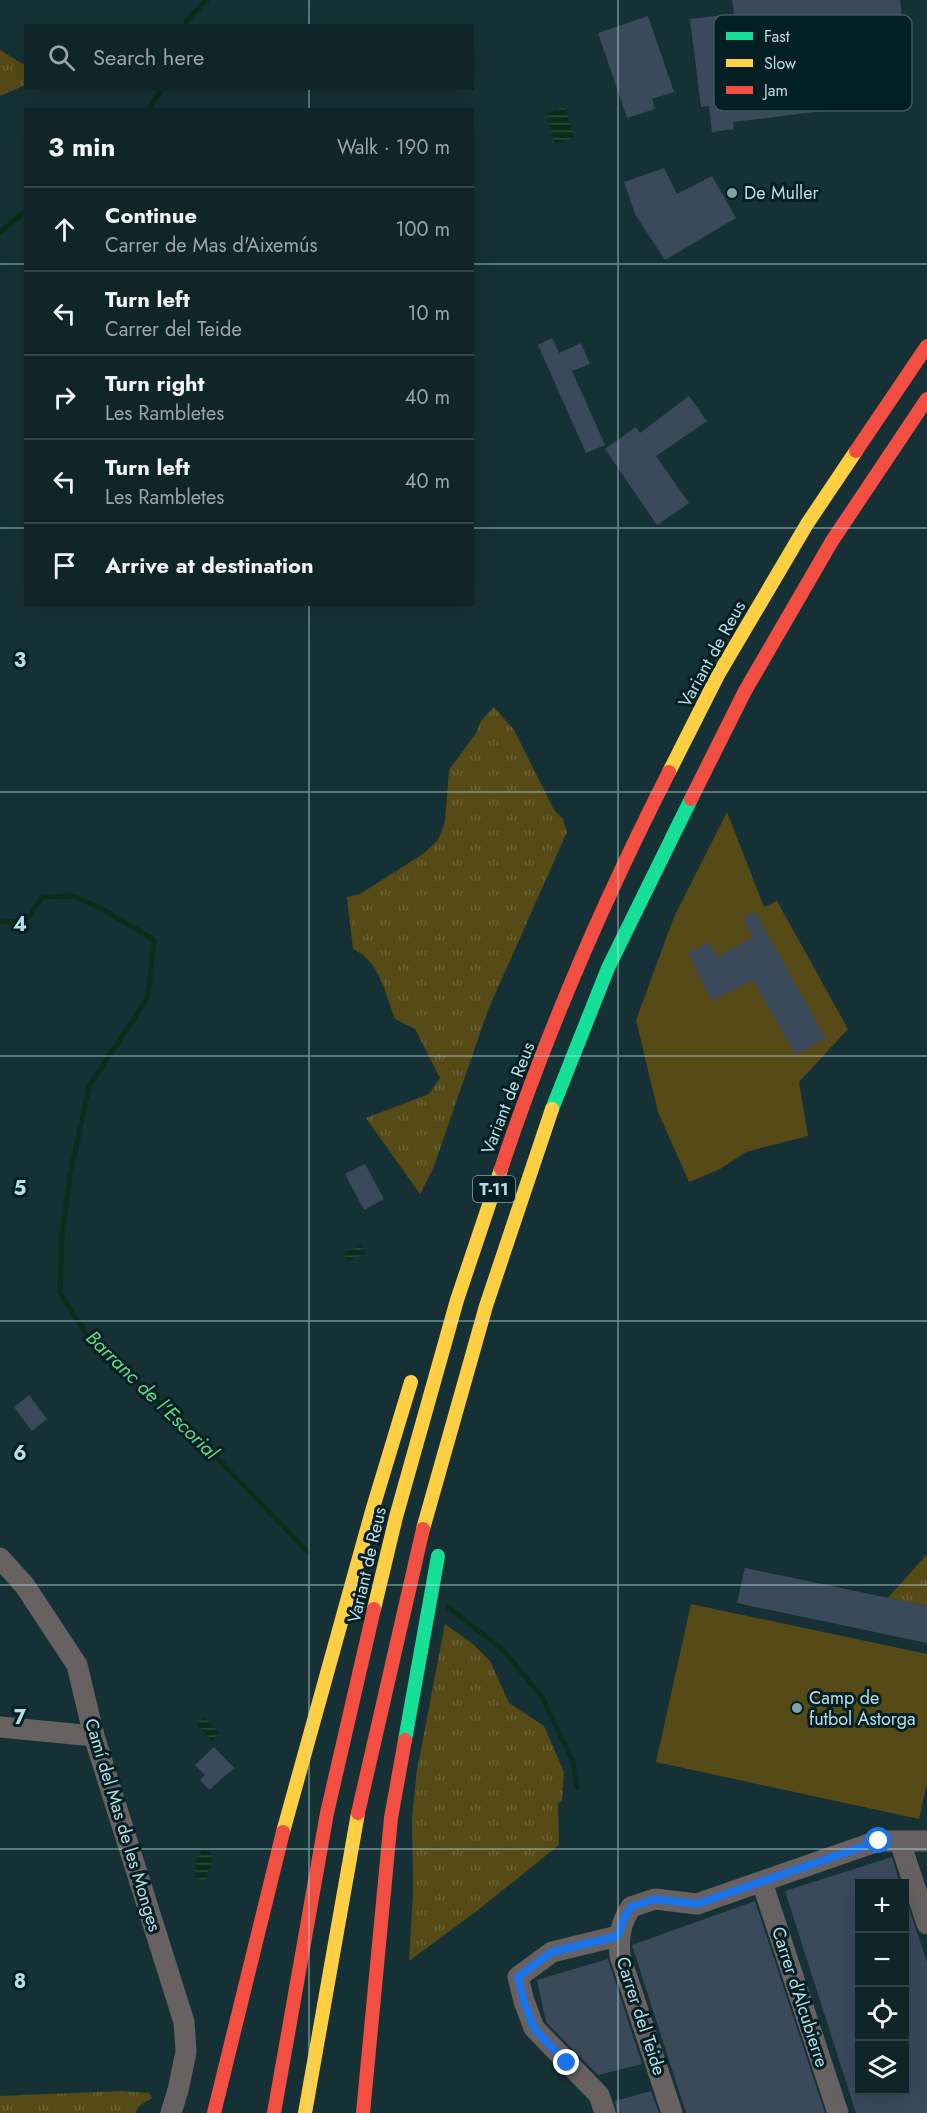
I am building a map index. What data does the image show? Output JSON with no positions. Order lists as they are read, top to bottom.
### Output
{
  "streets": {
    "highway": ["Variant de Reus", "T-11"],
    "street": ["Camí del Mas de les Monges", "Carrer d'Alcubierre", "Carrer del Teide"]
  },
  "water": ["Barranc de l'Escorial"],
  "places": ["De Muller", "Camp de futbol Astorga"],
  "legend": ["Fast", "Slow", "Jam"],
  "page": {
    "search": "Search here",
    "heading": ["3 min", "Walk · 190 m"],
    "list": [
      ["Continue", "Carrer de Mas d'Aixemús", "100 m"],
      ["Turn left", "Carrer del Teide", "10 m"],
      ["Turn right", "Les Rambletes", "40 m"],
      ["Turn left", "Les Rambletes", "40 m"],
      "Arrive at destination"
    ],
    "map_buttons": ["+", "−"]
  },
  "grid": {
    "rows": [
      "3",
      "4",
      "5",
      "6",
      "7",
      "8"
    ]
  }
}
